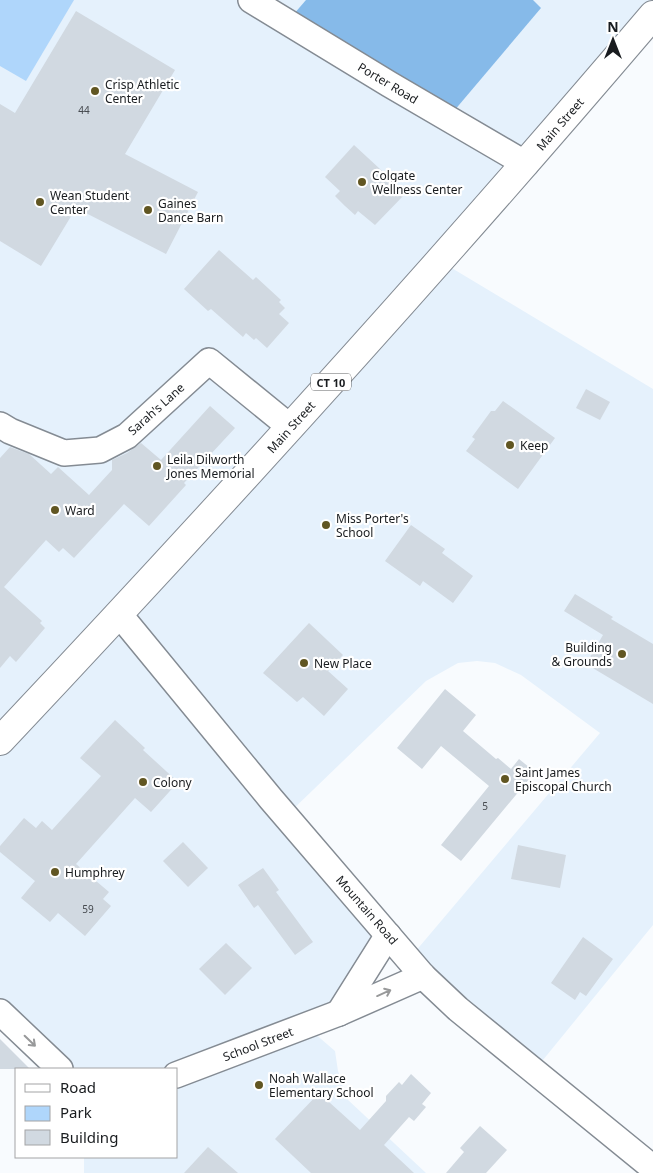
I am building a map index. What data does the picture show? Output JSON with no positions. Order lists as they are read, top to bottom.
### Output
{
  "streets": {
    "highway": ["Main Street", "CT 10"],
    "street": [
      "Porter Road",
      "Sarah's Lane",
      "Mountain Road",
      "School Street"
    ]
  },
  "crossings": [
    ["Porter Road", "Main Street"],
    ["Main Street", "Sarah's Lane"],
    ["Main Street", "Mountain Road"],
    ["Mountain Road", "School Street"]
  ],
  "places": [
    "Crisp Athletic Center",
    "Colgate Wellness Center",
    "Wean Student Center",
    "Gaines Dance Barn",
    "Keep",
    "Leila Dilworth Jones Memorial",
    "Ward",
    "Miss Porter's School",
    "Building & Grounds",
    "New Place",
    "Saint James Episcopal Church",
    "Colony",
    "Humphrey",
    "Noah Wallace Elementary School"
  ],
  "house_numbers": ["44", "5", "59"],
  "legend": ["Road", "Park", "Building"],
  "north": "top"
}
